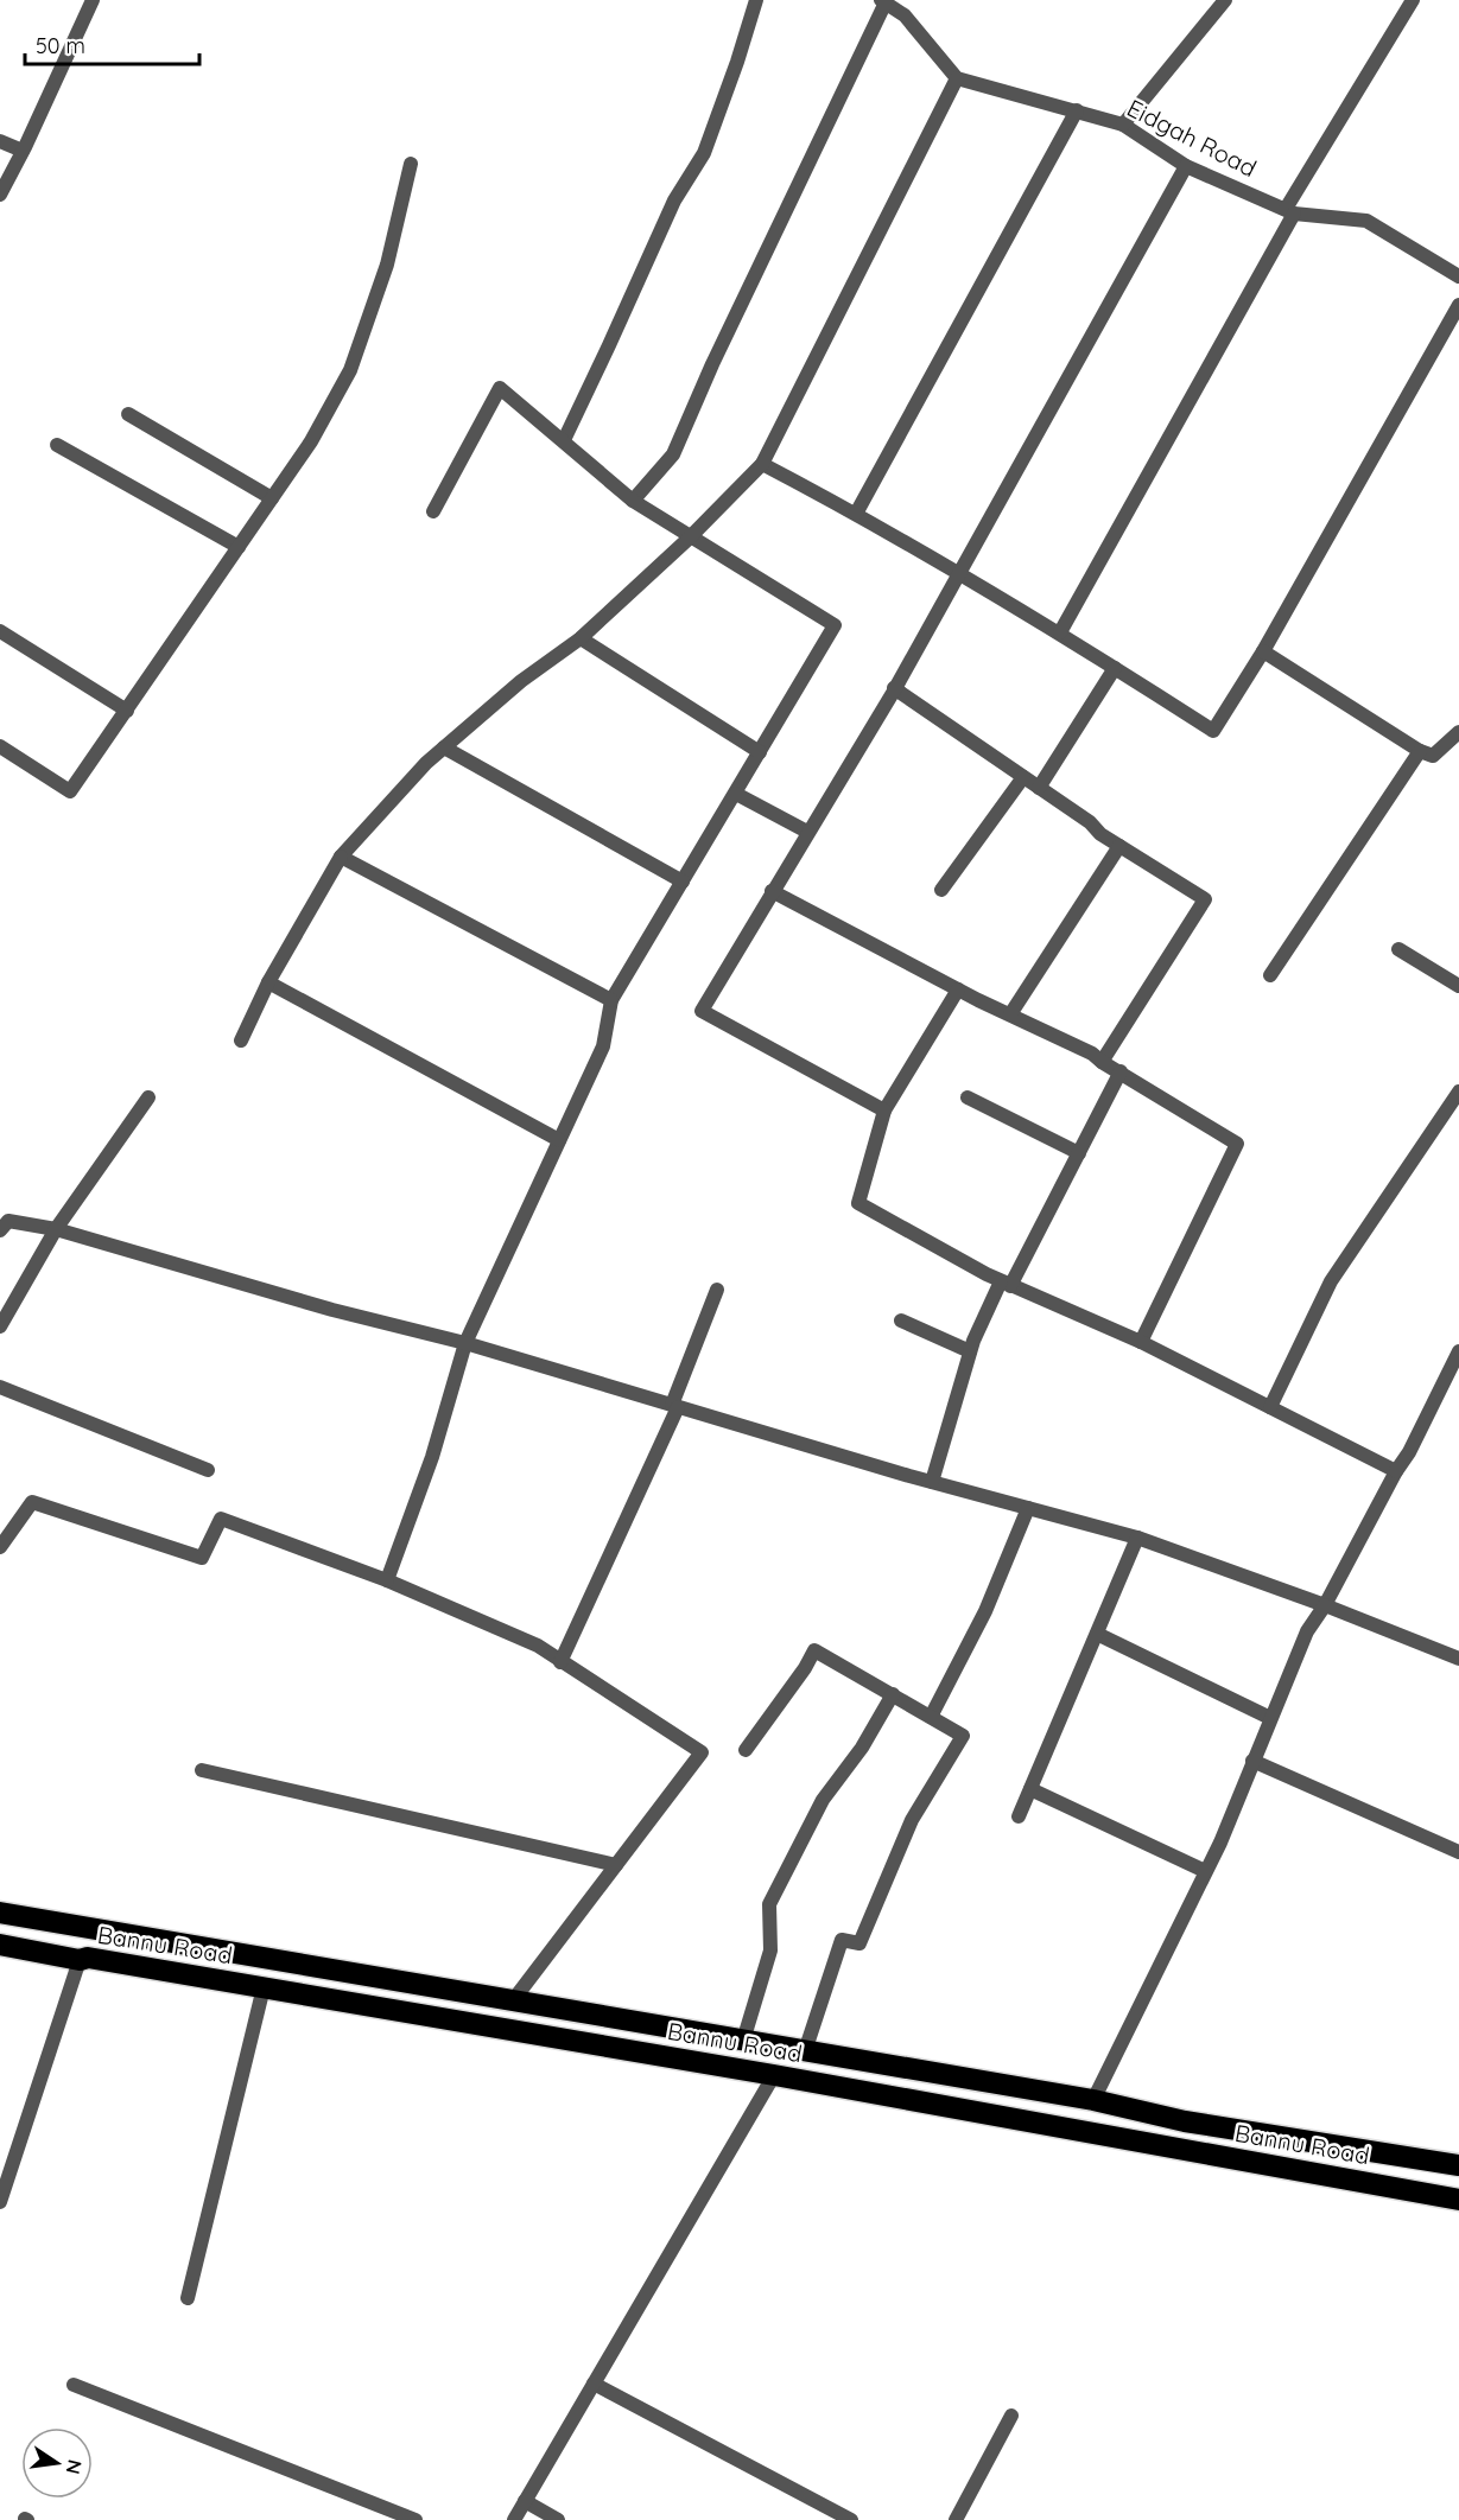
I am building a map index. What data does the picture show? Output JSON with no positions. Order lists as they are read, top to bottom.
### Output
{
  "streets": {
    "highway": ["Bannu Road"],
    "street": ["Eidgah Road"]
  },
  "scale_bar": "50 m",
  "north": "right"
}
